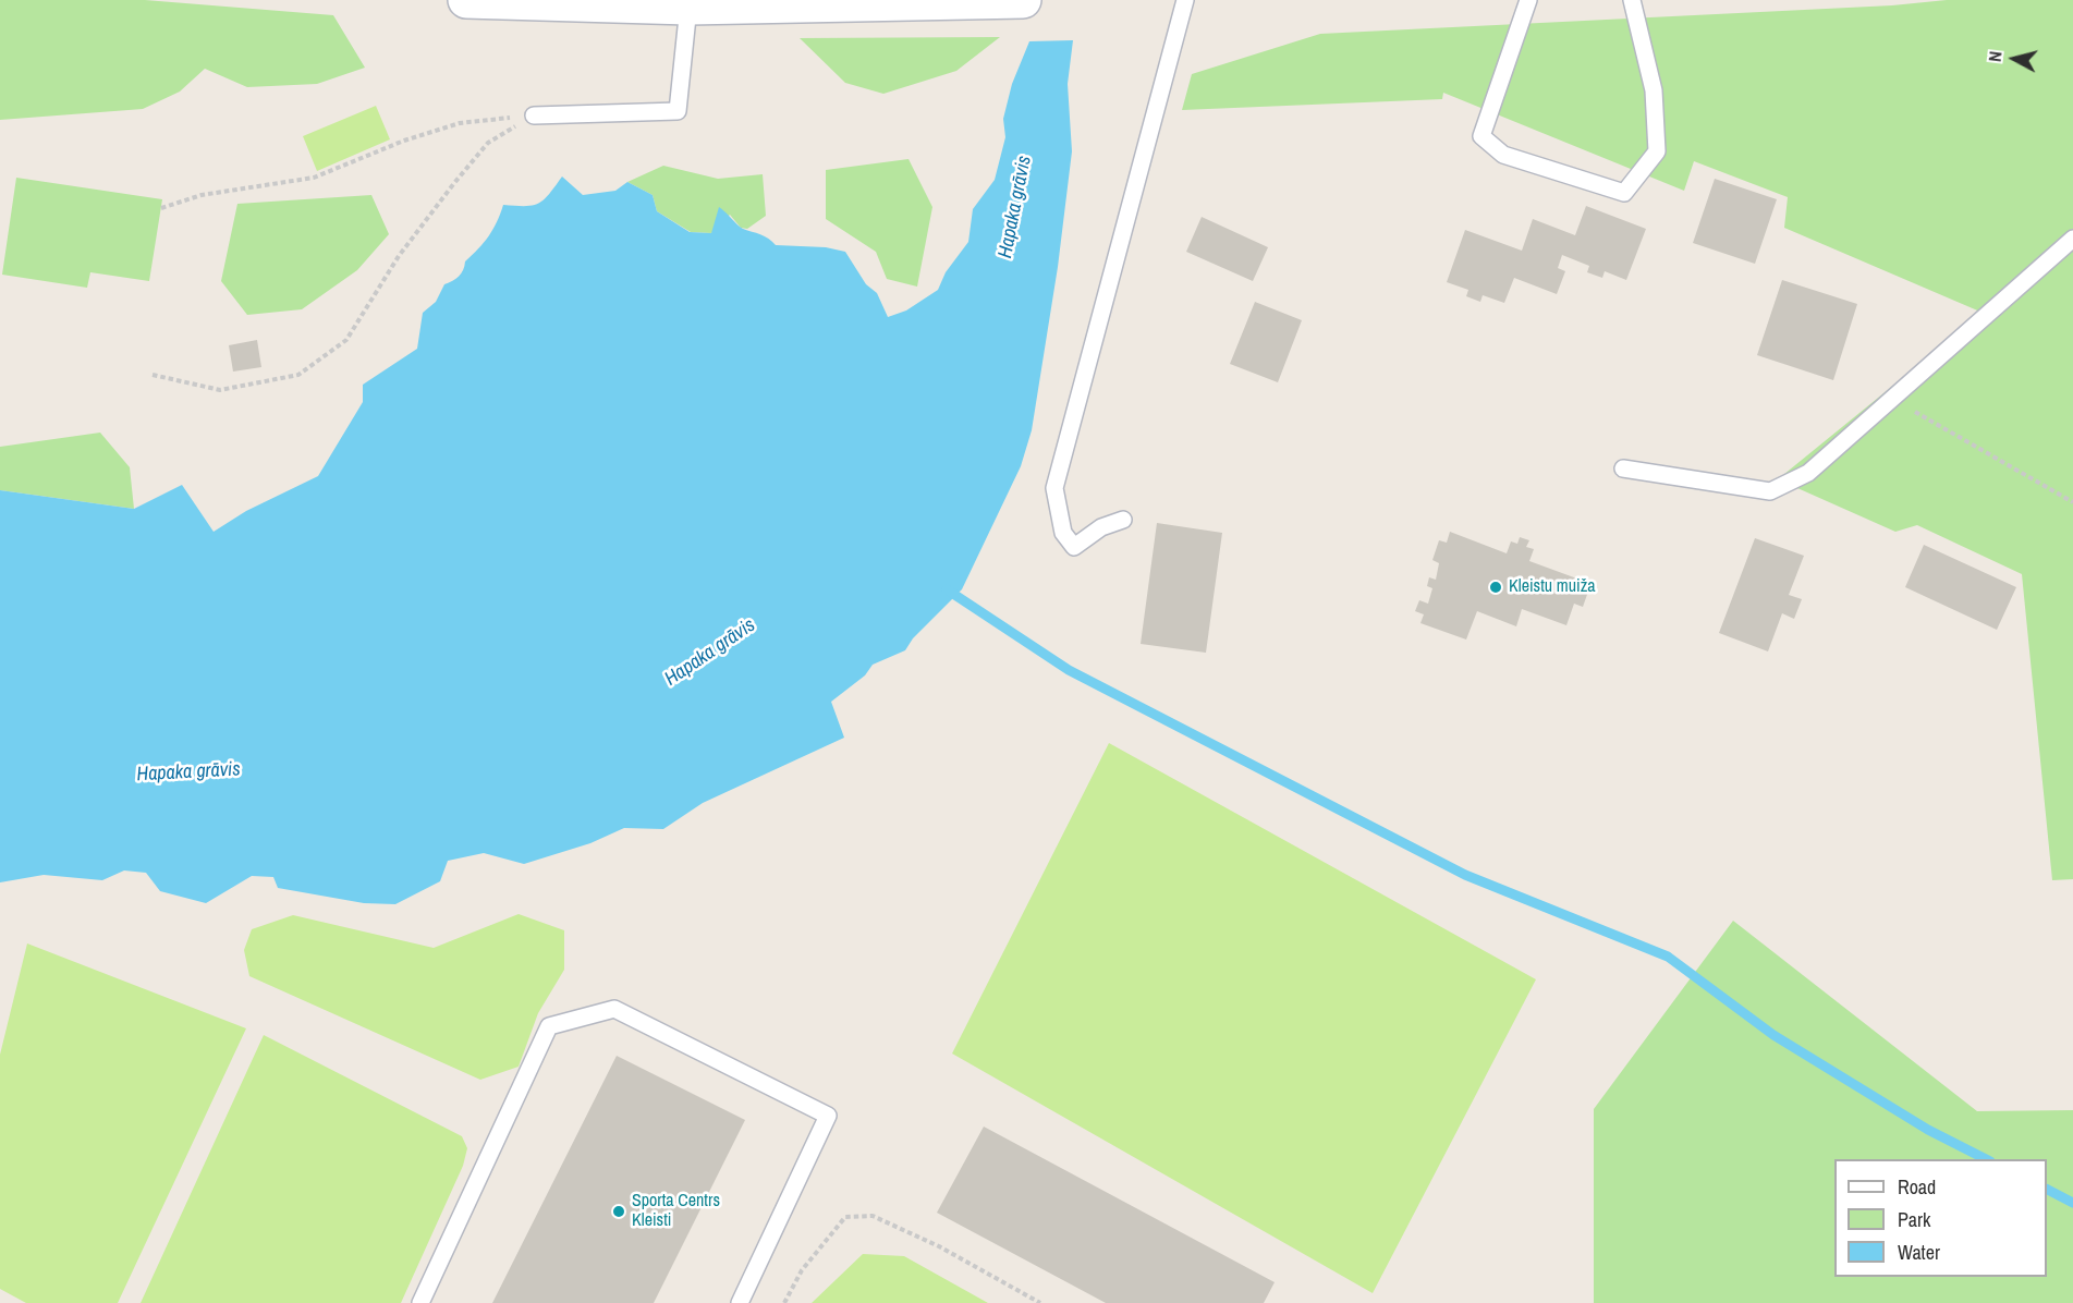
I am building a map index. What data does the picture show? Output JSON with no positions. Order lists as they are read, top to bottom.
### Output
{
  "water": ["Hapaka grāvis"],
  "places": ["Kleistu muiža", "Sporta Centrs Kleisti"],
  "legend": ["Road", "Park", "Water"],
  "north": "left"
}
